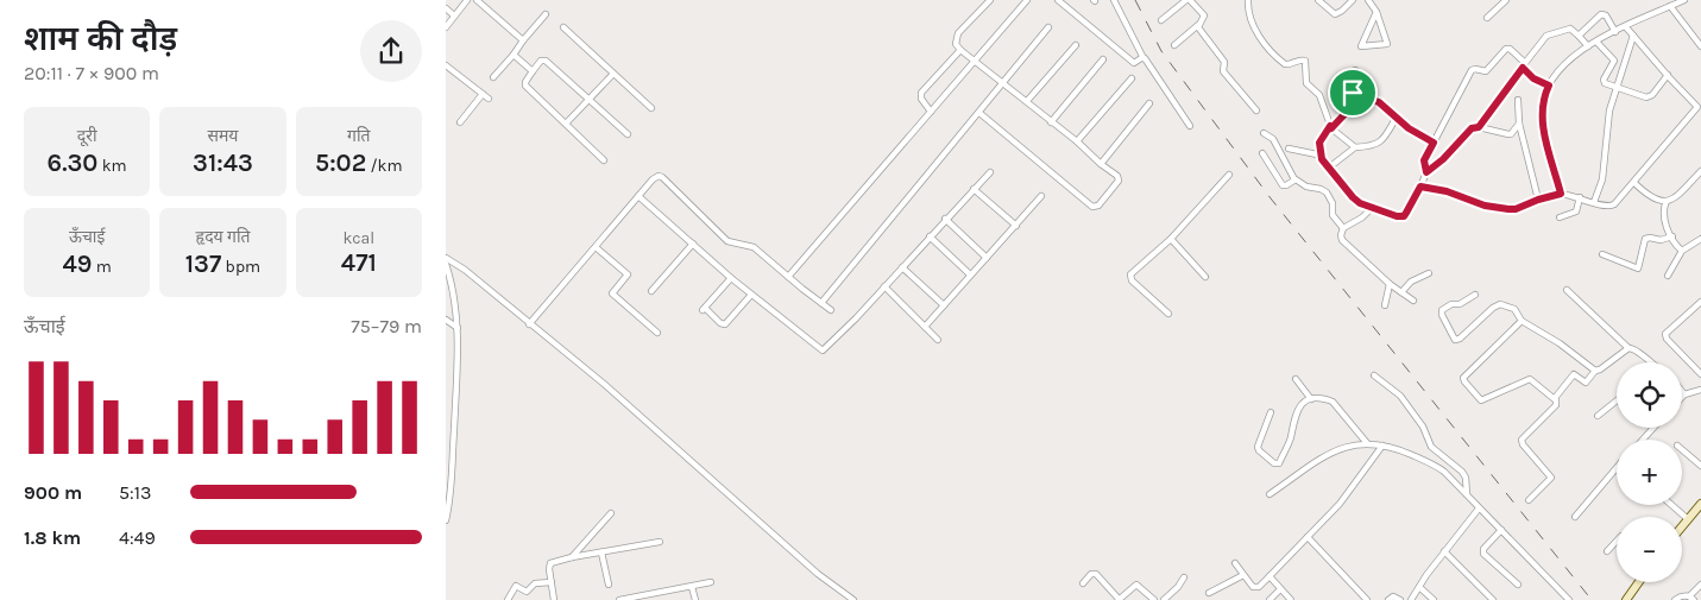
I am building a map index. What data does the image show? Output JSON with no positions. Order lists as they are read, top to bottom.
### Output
{
  "page": {
    "heading": ["शाम की दौड़", "20:11 · 7 × 900 m"],
    "stats": [
      ["दूरी", "6.30 km"],
      ["समय", "31:43"],
      ["गति", "5:02 /km"],
      ["ऊँचाई", "49 m"],
      ["हृदय गति", "137 bpm"],
      ["kcal", "471"]
    ],
    "chart": ["ऊँचाई", "75–79 m"],
    "map_buttons": ["+", "−"],
    "list": [
      {
        "name": "900 m",
        "note": "5:13"
      },
      {
        "name": "1.8 km",
        "note": "4:49"
      }
    ]
  }
}
